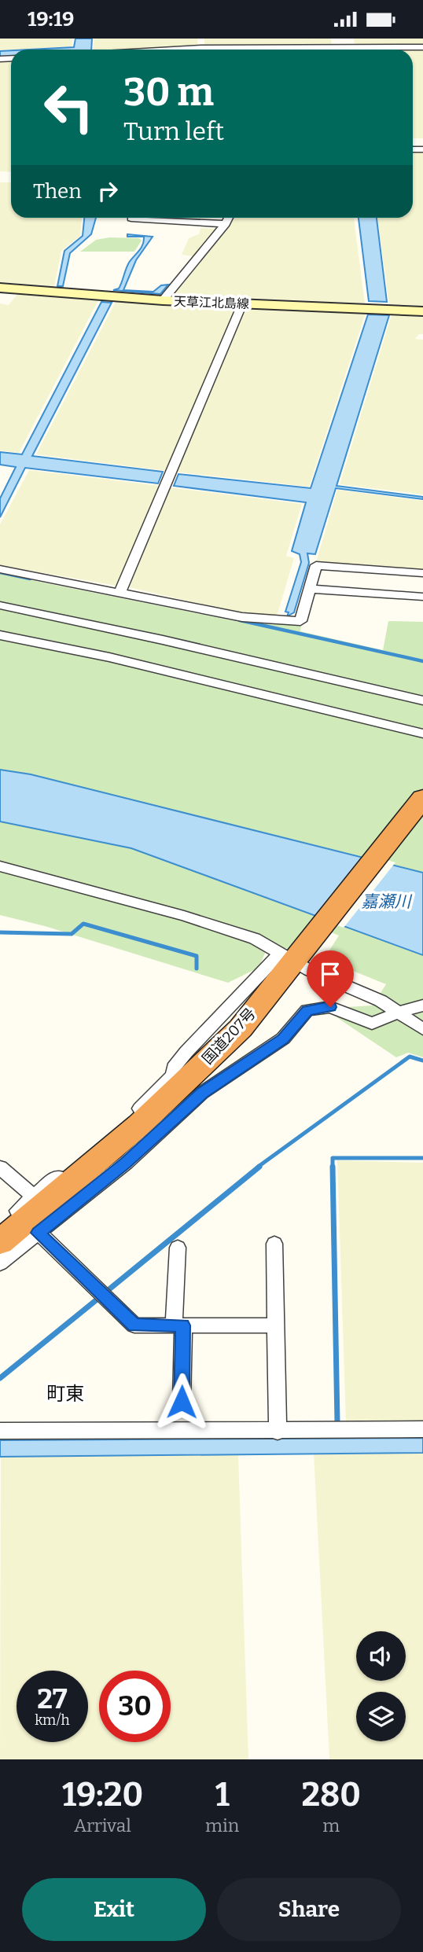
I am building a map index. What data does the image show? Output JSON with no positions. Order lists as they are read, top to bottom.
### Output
{
  "streets": {
    "highway": ["国道207号"],
    "street": ["天草江北島線"]
  },
  "districts": ["町東"],
  "water": ["嘉瀬川"],
  "page": {
    "status": "19:19",
    "turn": ["30 m", "Turn left"],
    "then": "Then",
    "speed": "27 km/h",
    "limit": "30",
    "eta": [
      "19:20",
      "Arrival",
      "1",
      "min",
      "280",
      "m"
    ],
    "buttons": ["Exit", "Share"]
  }
}
